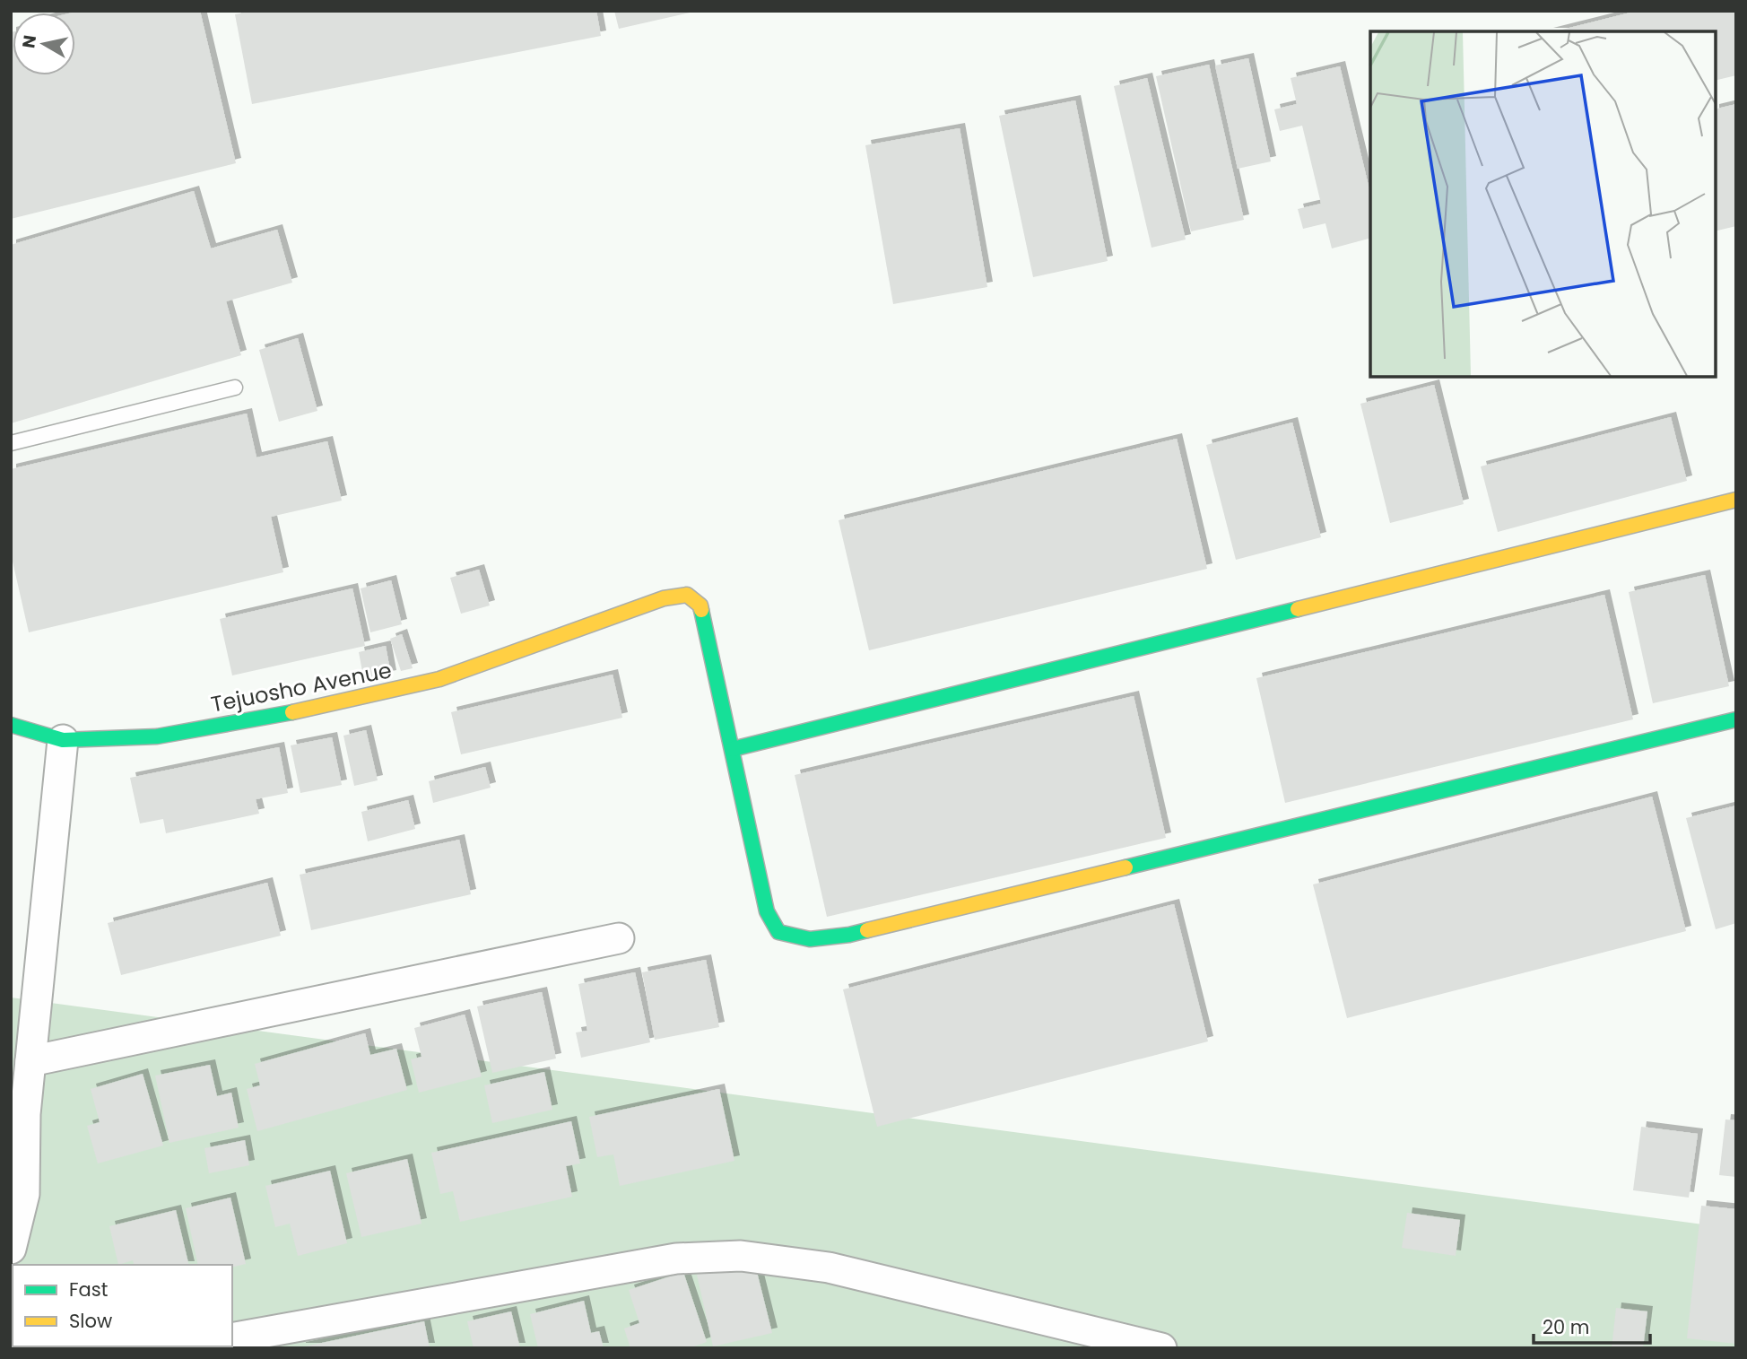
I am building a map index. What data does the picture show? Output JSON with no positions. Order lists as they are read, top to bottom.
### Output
{
  "streets": {
    "street": ["Tejuosho Avenue"]
  },
  "legend": ["Fast", "Slow"],
  "scale_bar": "20 m",
  "north": "left"
}
